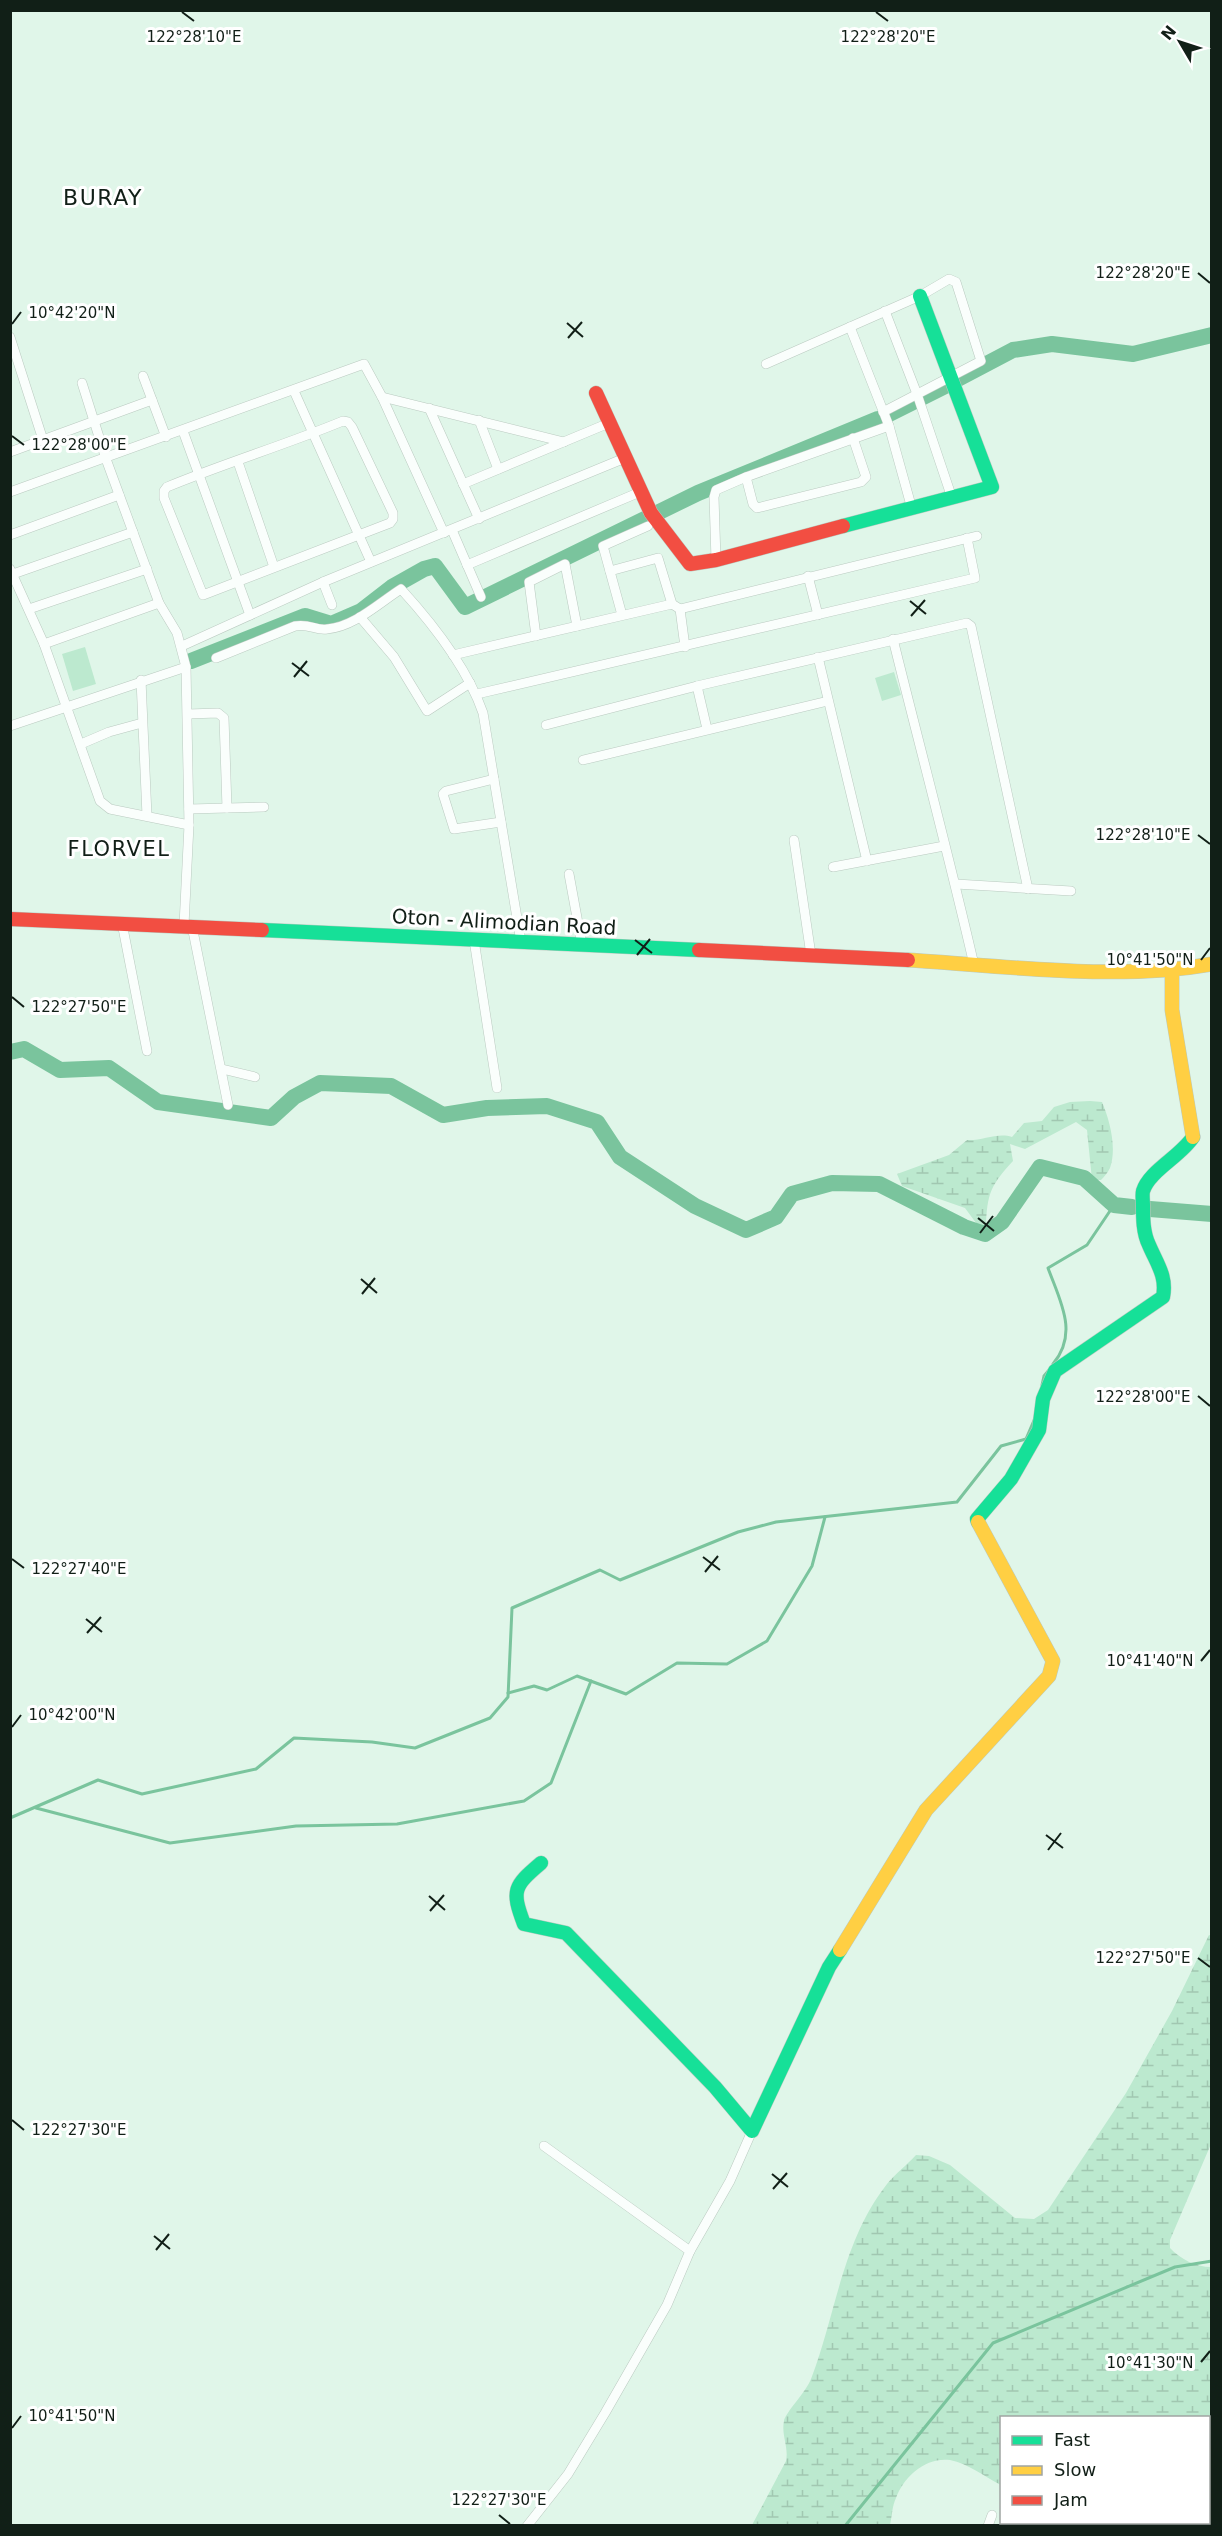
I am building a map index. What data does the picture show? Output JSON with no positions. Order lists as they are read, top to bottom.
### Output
{
  "streets": {
    "street": ["Oton - Alimodian Road"]
  },
  "districts": ["BURAY", "FLORVEL"],
  "legend": ["Fast", "Slow", "Jam"],
  "north": "top left",
  "coordinates": [
    "122°28'10\"E",
    "122°28'20\"E",
    "10°42'20\"N",
    "122°28'00\"E",
    "10°41'50\"N",
    "122°27'50\"E",
    "122°27'40\"E",
    "10°41'40\"N",
    "10°42'00\"N",
    "122°27'30\"E",
    "10°41'30\"N"
  ]
}
